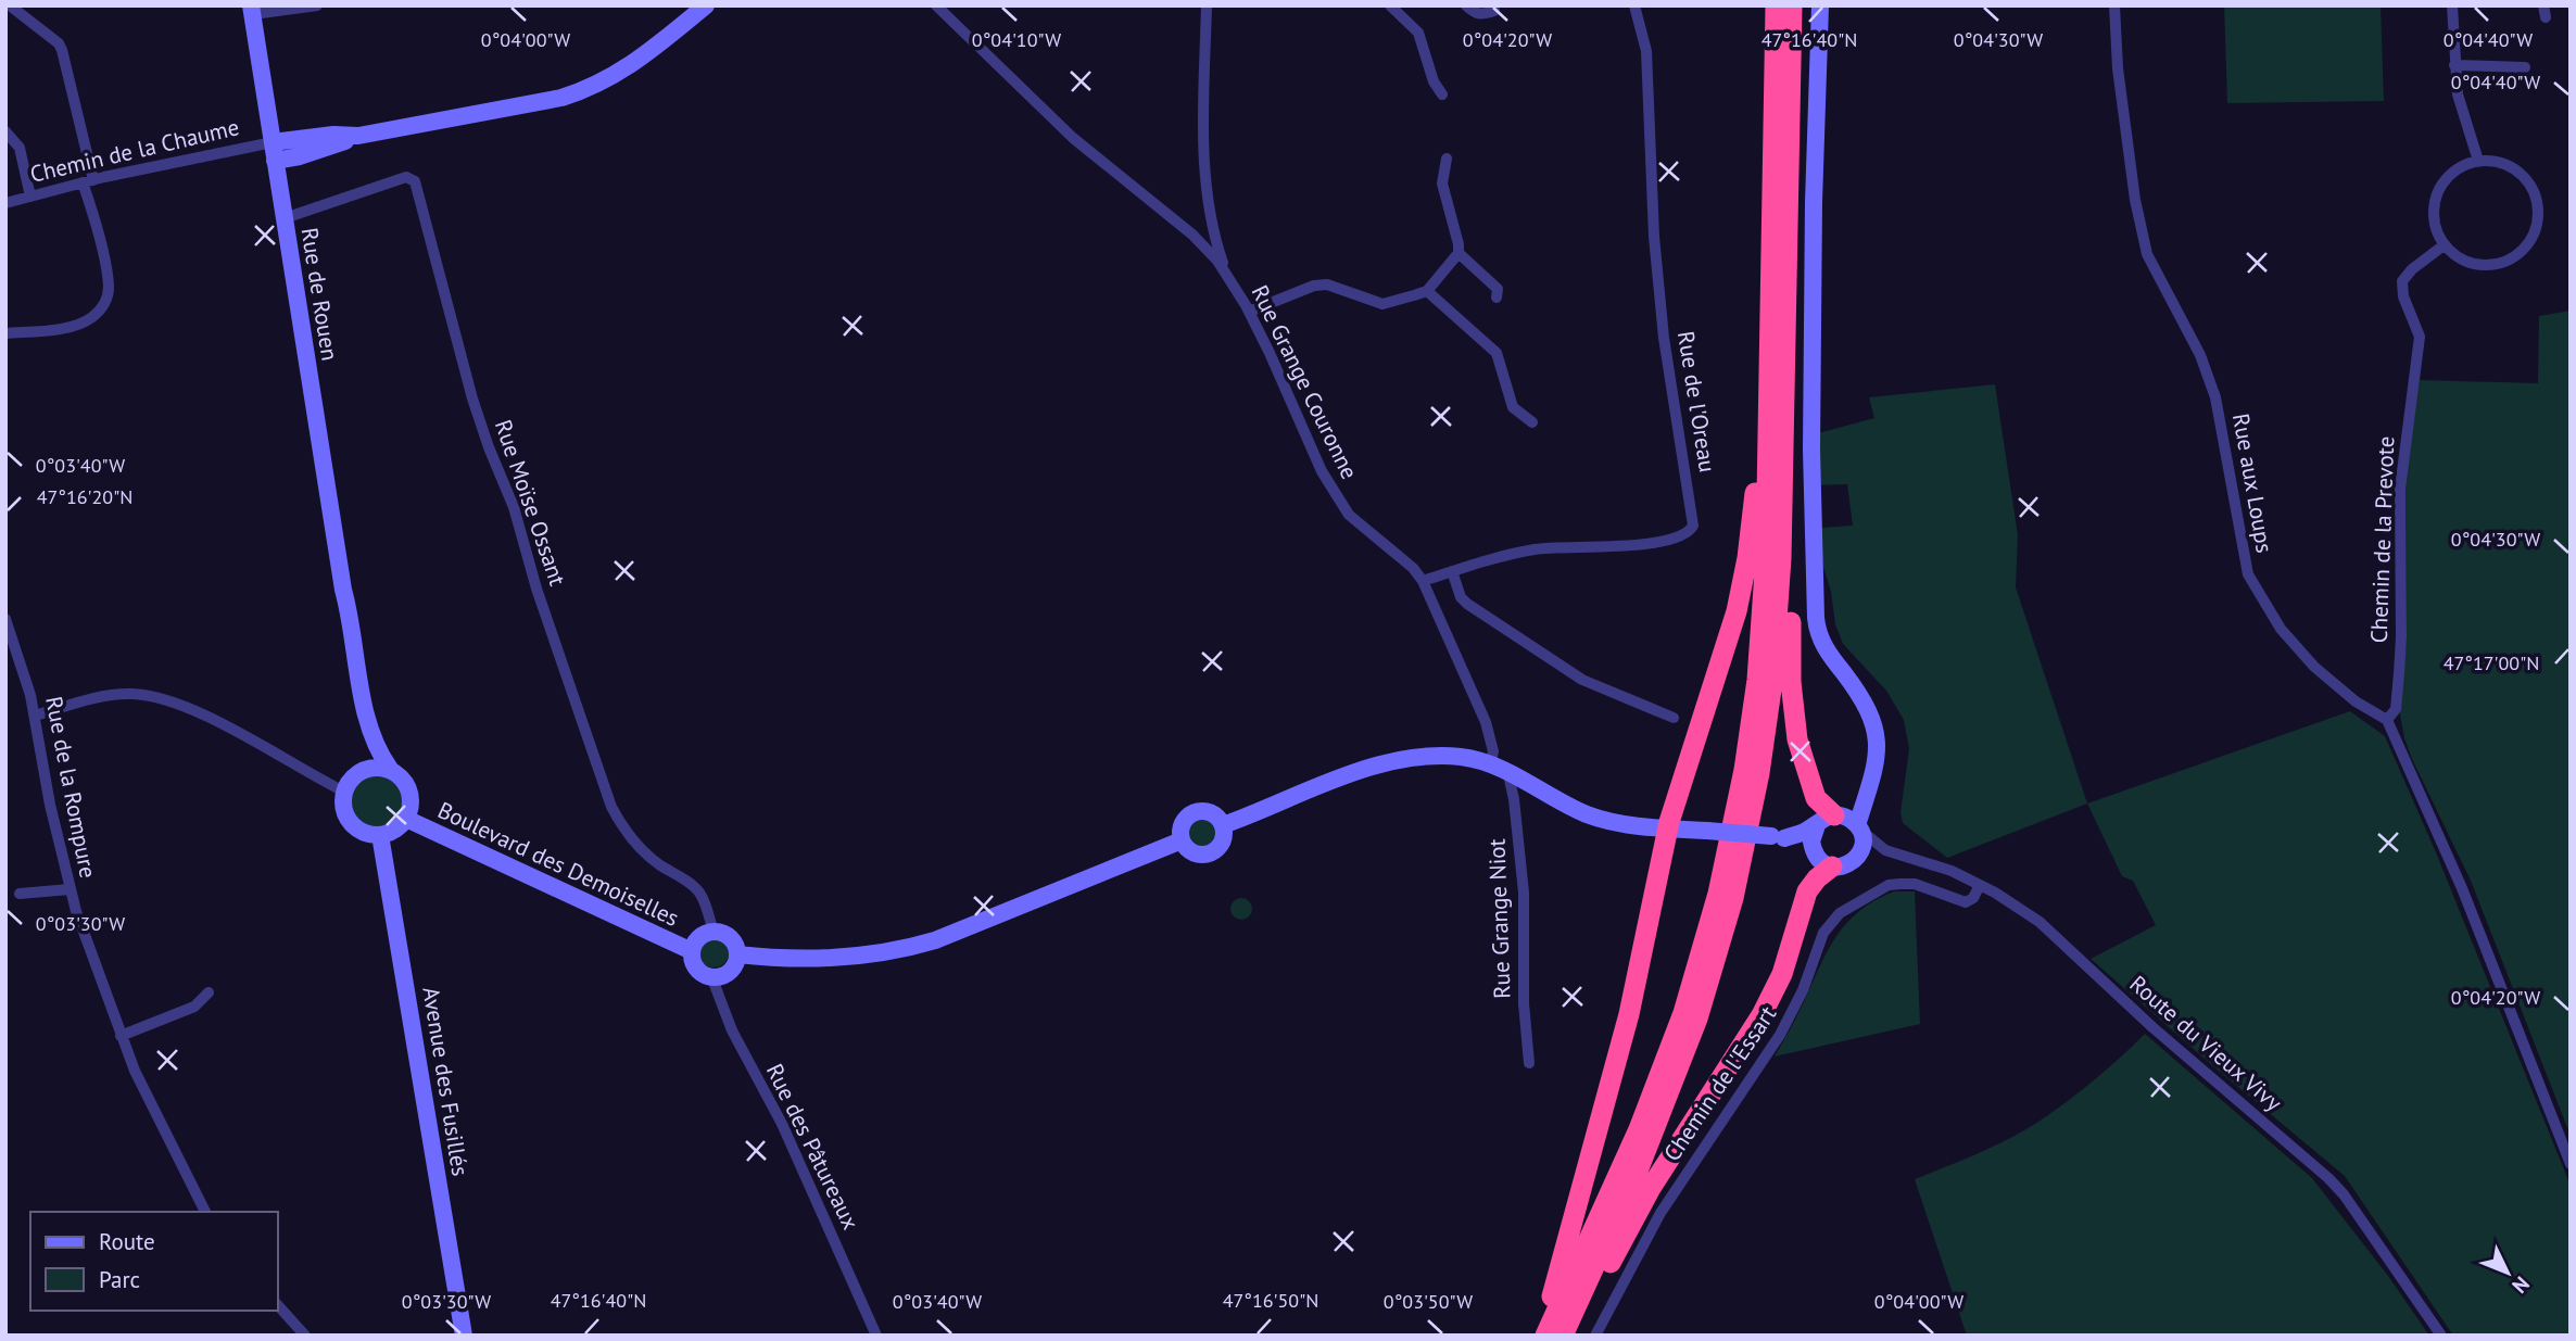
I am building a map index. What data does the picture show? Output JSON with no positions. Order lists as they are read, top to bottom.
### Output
{
  "streets": {
    "street": [
      "Chemin de la Chaume",
      "Rue de Rouen",
      "Rue Grange Couronne",
      "Rue de l'Oreau",
      "Rue aux Loups",
      "Rue Moïse Ossant",
      "Chemin de la Prevote",
      "Rue de la Rompure",
      "Boulevard des Demoiselles",
      "Rue Grange Niot",
      "Route du Vieux Vivy",
      "Avenue des Fusillés",
      "Chemin de l'Essart",
      "Rue des Pâtureaux"
    ]
  },
  "crossings": [
    ["Chemin de la Chaume", "Rue de Rouen"],
    ["Rue de Rouen", "Rue Moïse Ossant"],
    ["Rue de Rouen", "Boulevard des Demoiselles"],
    ["Rue de Rouen", "Avenue des Fusillés"],
    ["Rue Grange Couronne", "Rue de l'Oreau"],
    ["Rue aux Loups", "Chemin de la Prevote"],
    ["Rue Moïse Ossant", "Boulevard des Demoiselles"],
    ["Rue Moïse Ossant", "Rue des Pâtureaux"],
    ["Boulevard des Demoiselles", "Avenue des Fusillés"],
    ["Boulevard des Demoiselles", "Rue des Pâtureaux"],
    ["Route du Vieux Vivy", "Chemin de l'Essart"]
  ],
  "legend": ["Route", "Parc"],
  "north": "bottom right",
  "coordinates": [
    "0°04'40\"W",
    "0°04'00\"W",
    "0°04'10\"W",
    "0°04'20\"W",
    "0°04'30\"W",
    "47°16'40\"N",
    "0°03'40\"W",
    "47°16'20\"N",
    "47°17'00\"N",
    "0°03'30\"W",
    "47°16'50\"N",
    "0°03'50\"W"
  ]
}
